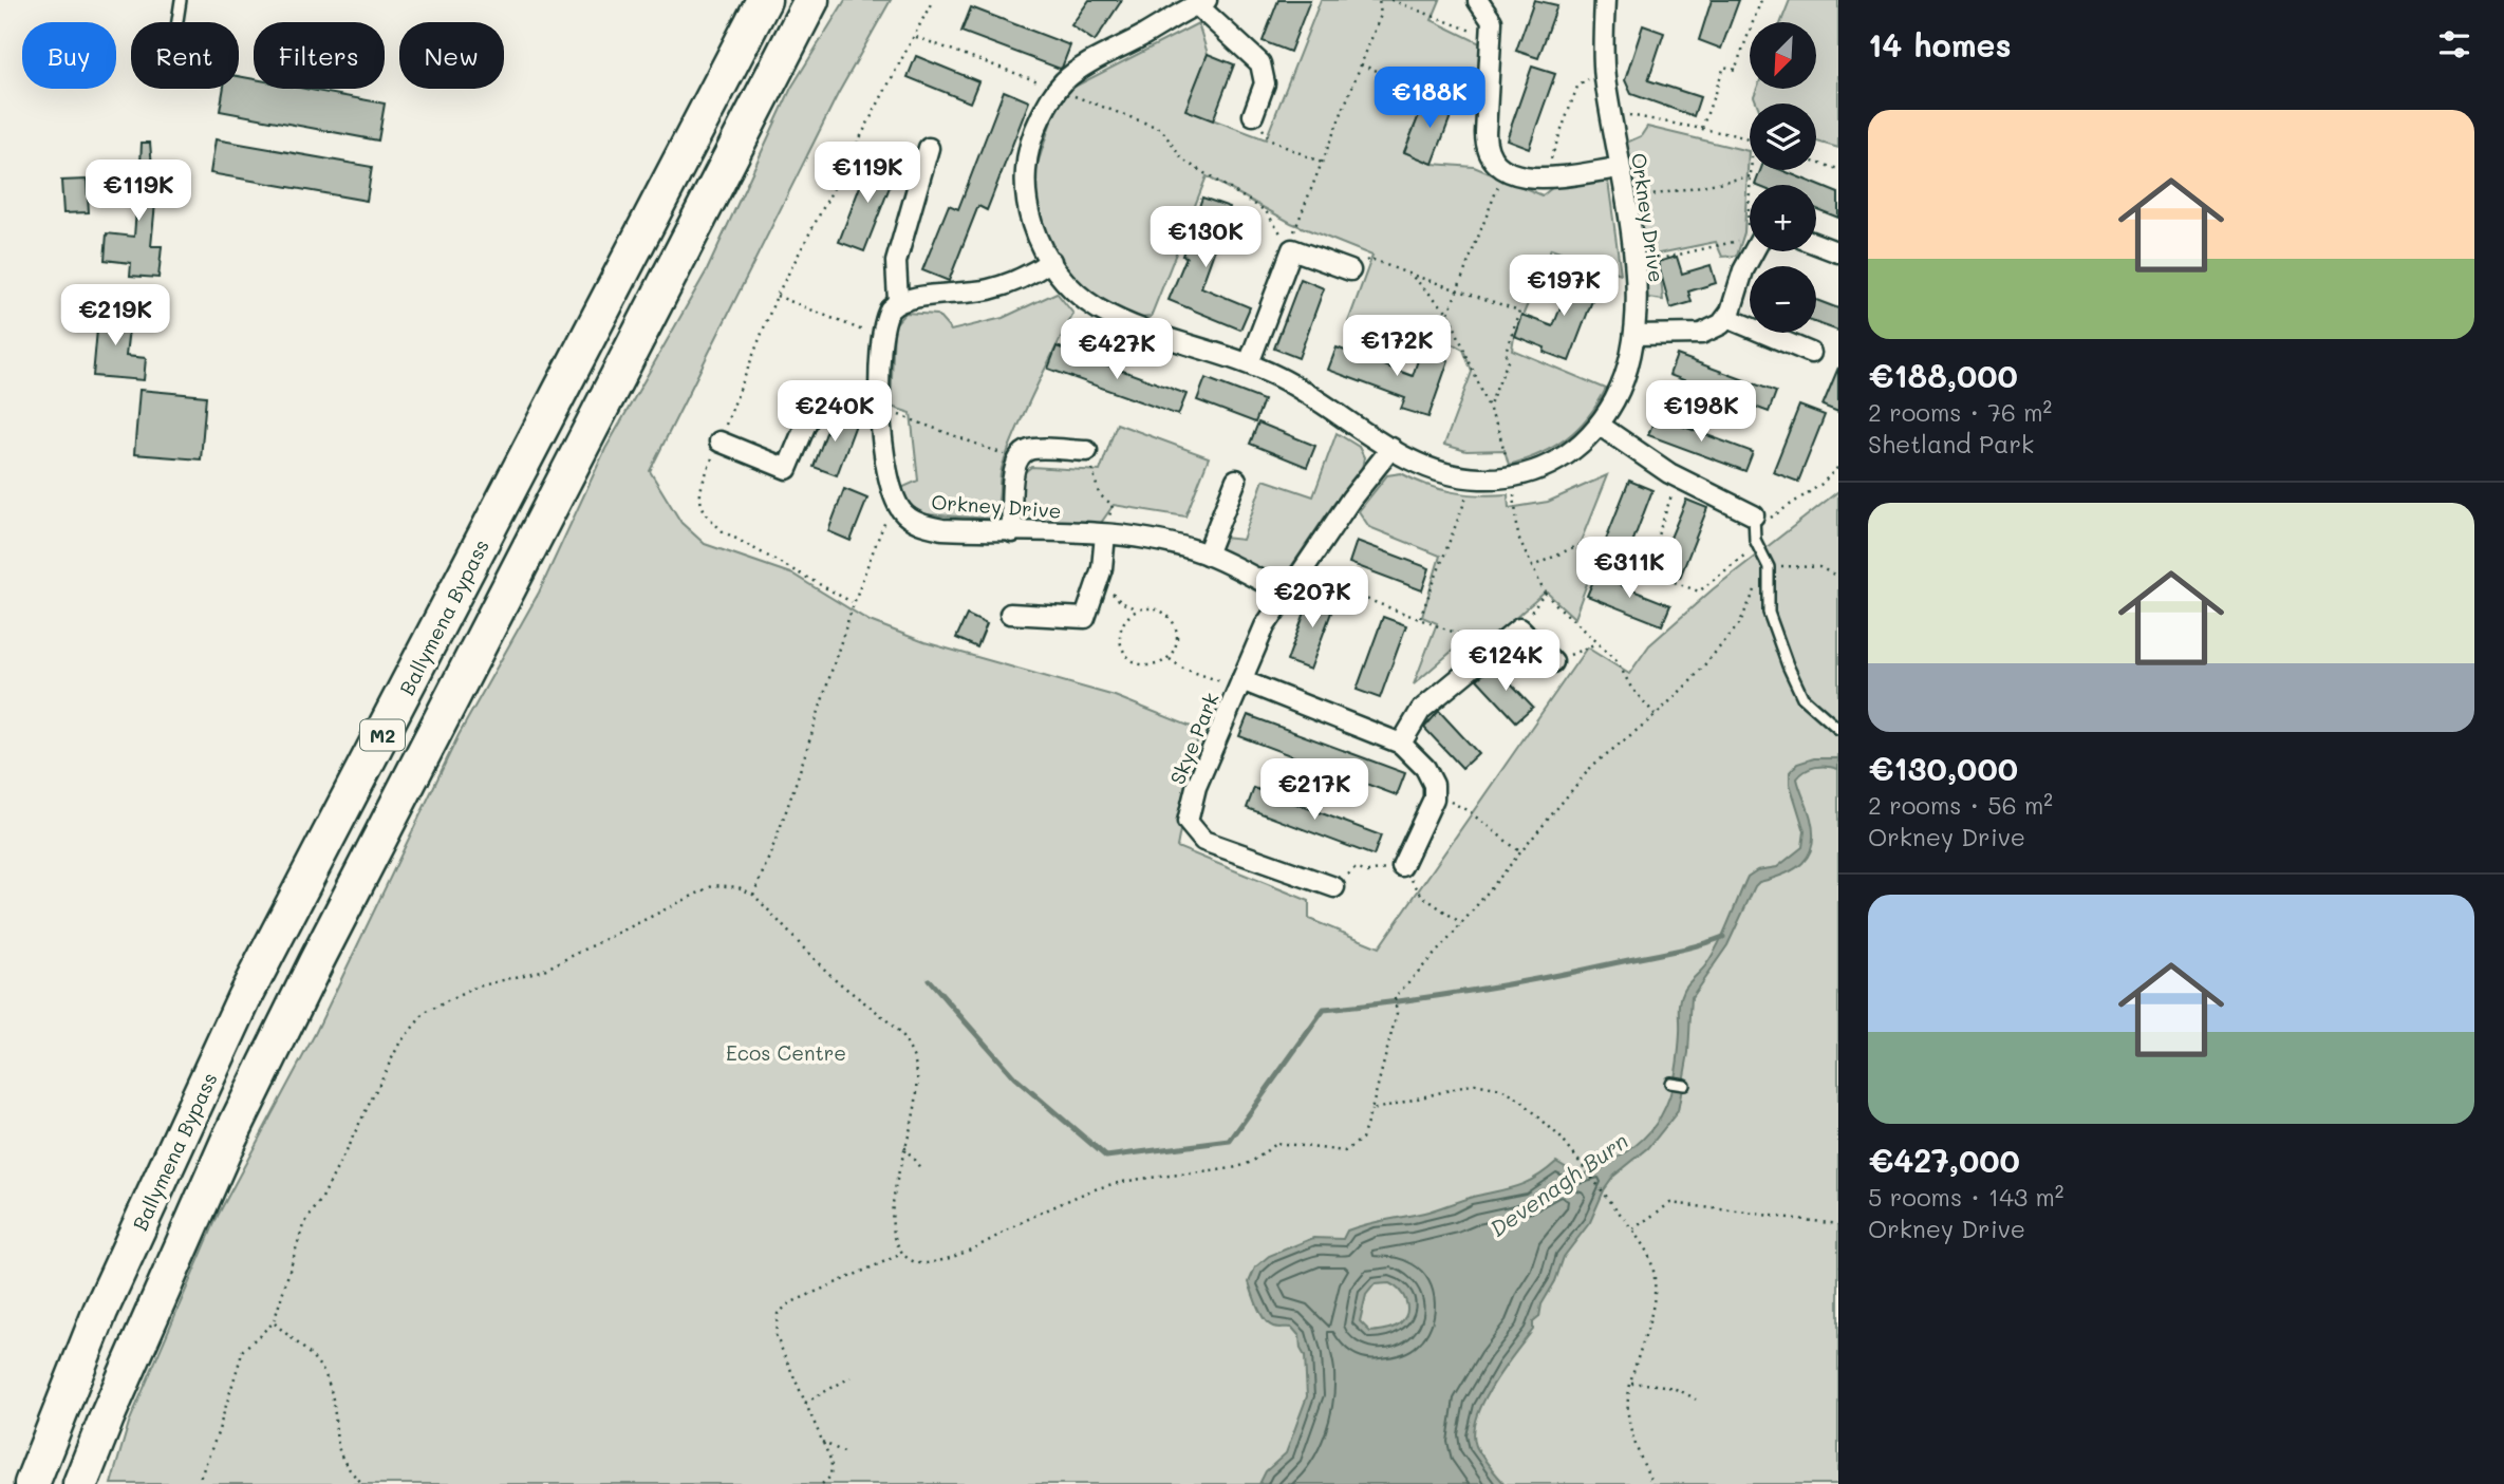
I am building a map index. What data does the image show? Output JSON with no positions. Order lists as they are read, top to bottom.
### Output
{
  "streets": {
    "highway": ["Ballymena Bypass", "M2"],
    "street": ["Orkney Drive", "Skye Park"]
  },
  "water": ["Devenagh Burn"],
  "parks": ["Ecos Centre"],
  "north": "bottom left",
  "page": {
    "heading": "14 homes",
    "map_buttons": ["+", "−"],
    "chip": [
      "Buy",
      "Rent",
      "Filters",
      "New"
    ],
    "price": [
      "€188K",
      "€119K",
      "€119K",
      "€130K",
      "€197K",
      "€219K",
      "€172K",
      "€427K",
      "€240K",
      "€198K",
      "€311K",
      "€207K",
      "€124K",
      "€217K"
    ],
    "list": [
      {
        "name": "€188,000",
        "note": "2 rooms · 76 m² · Shetland Park"
      },
      {
        "name": "€130,000",
        "note": "2 rooms · 56 m² · Orkney Drive"
      },
      {
        "name": "€427,000",
        "note": "5 rooms · 143 m² · Orkney Drive"
      }
    ]
  }
}
